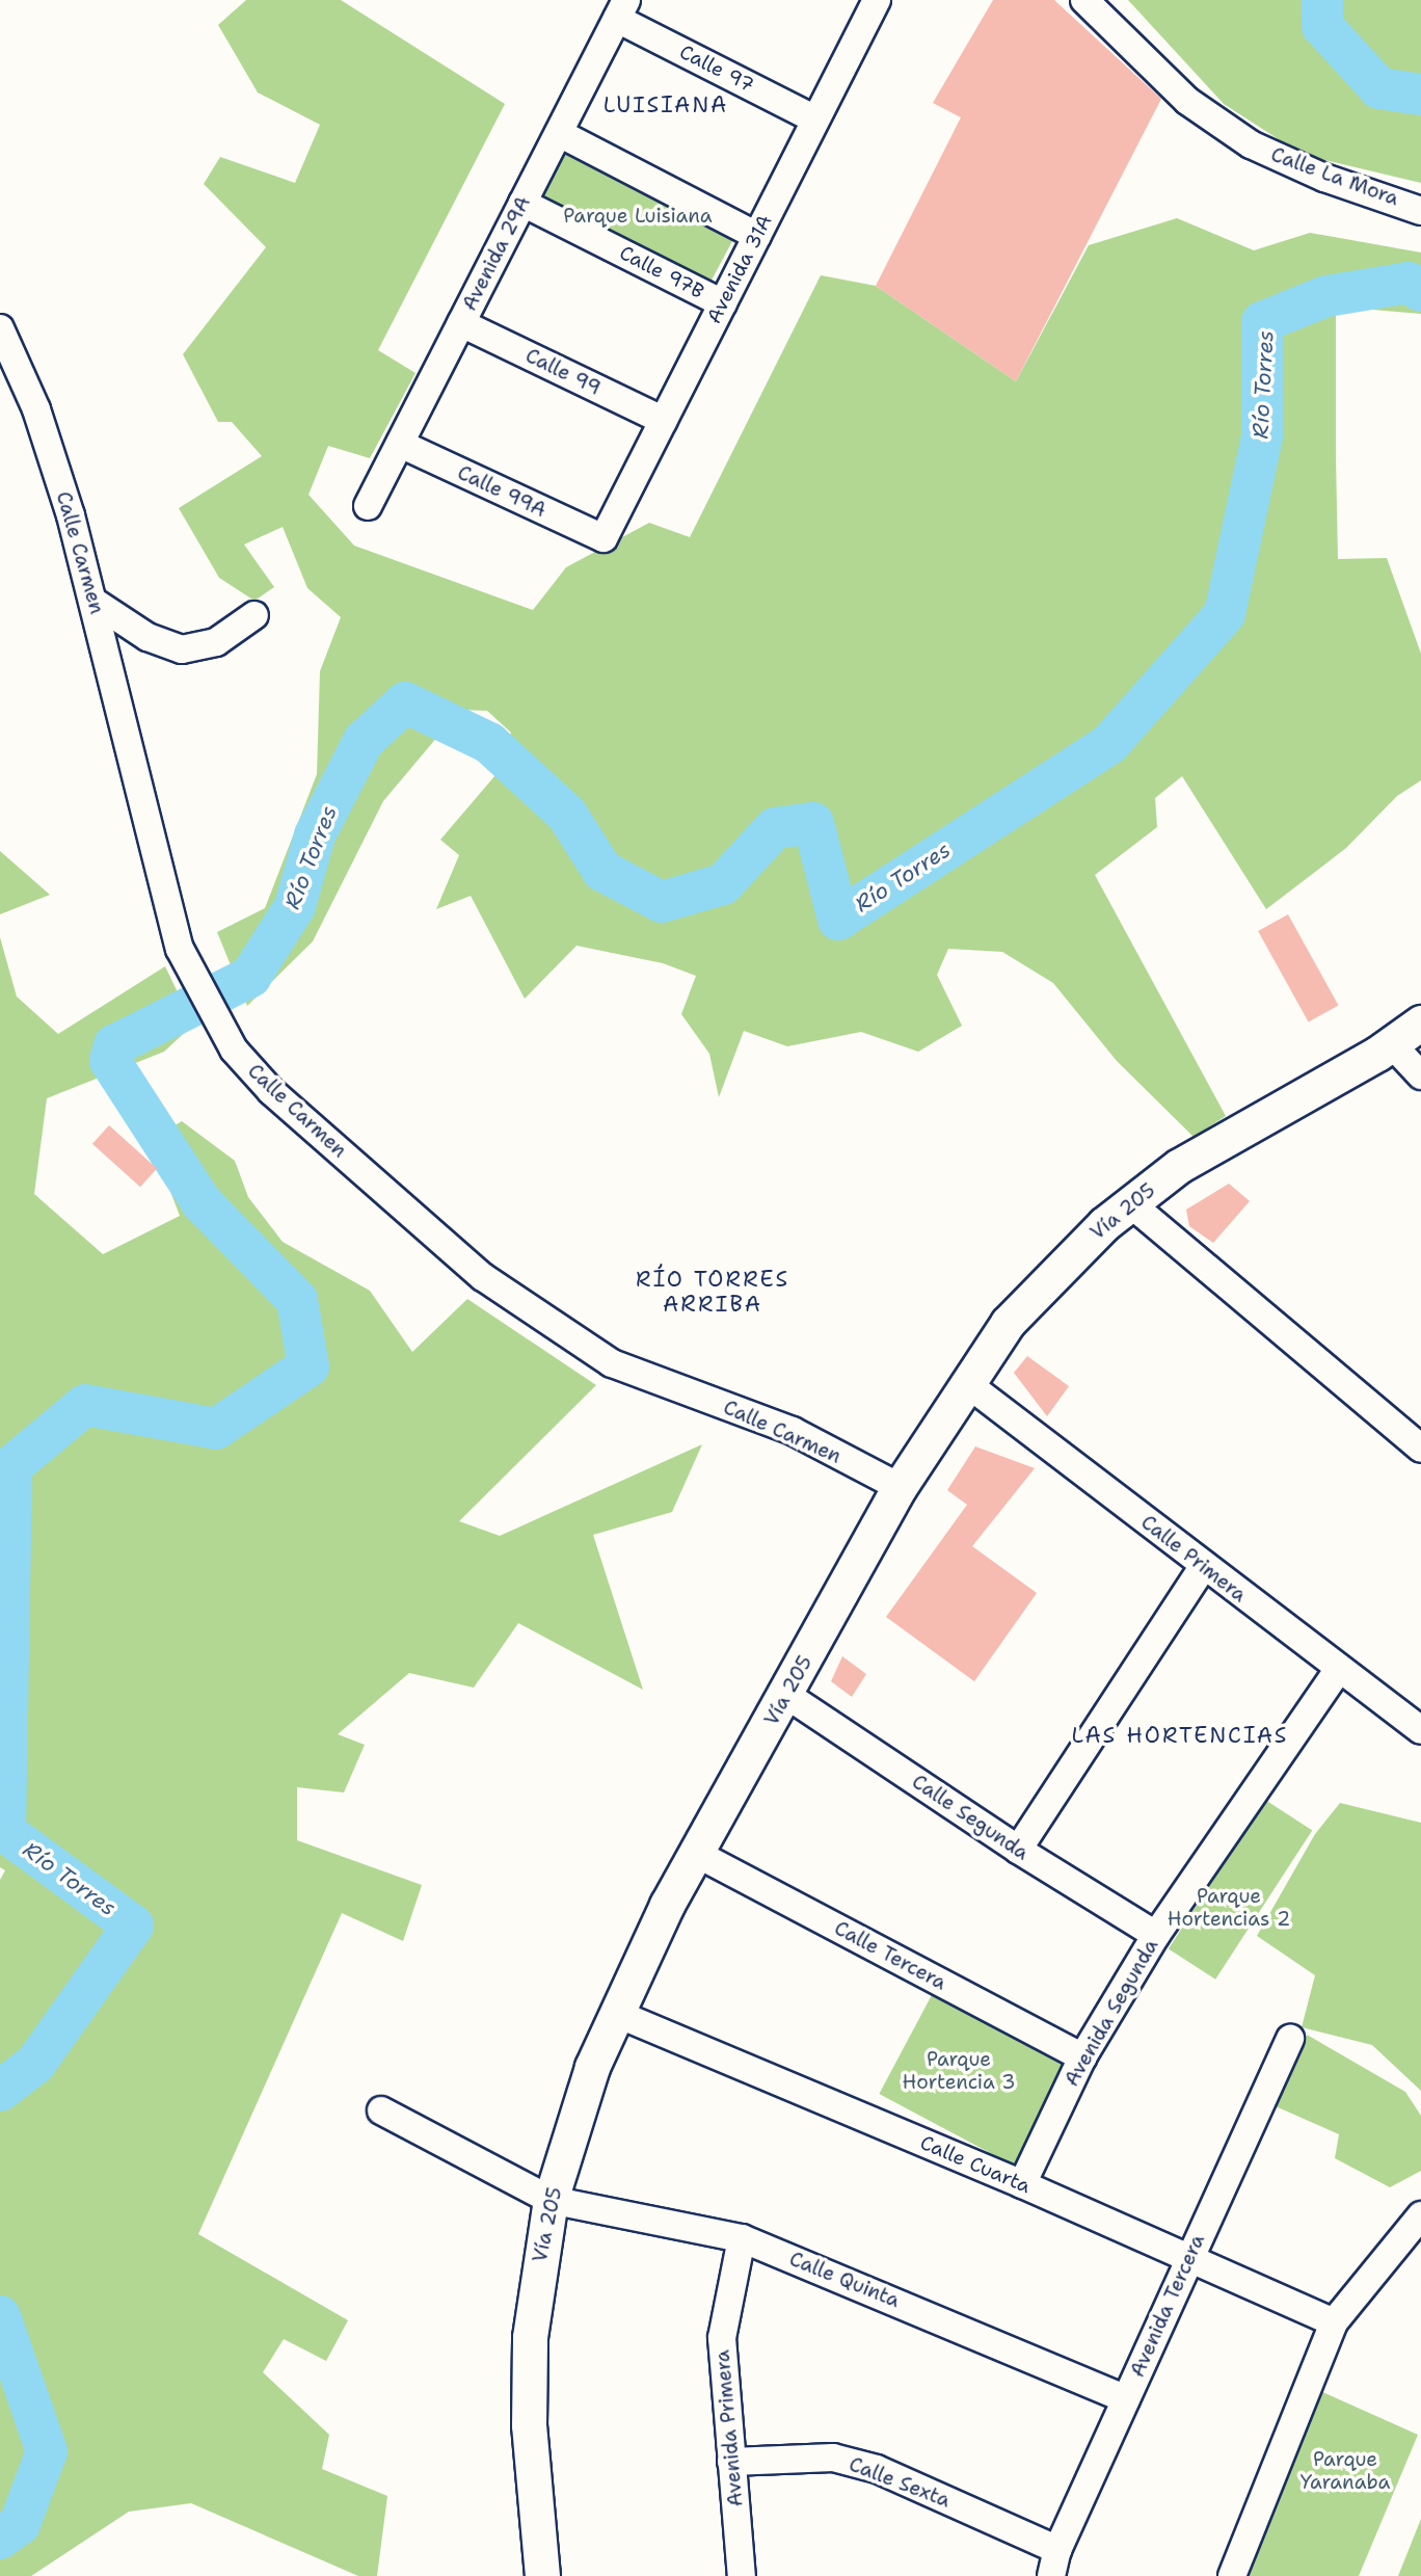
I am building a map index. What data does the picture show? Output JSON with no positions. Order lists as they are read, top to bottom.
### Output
{
  "streets": {
    "main road": ["Vía 205"],
    "street": [
      "Calle 97",
      "Calle La Mora",
      "Avenida 29A",
      "Avenida 31A",
      "Calle 97B",
      "Calle 99",
      "Calle 99A",
      "Calle Carmen",
      "Calle Primera",
      "Calle Segunda",
      "Calle Tercera",
      "Avenida Segunda",
      "Calle Cuarta",
      "Calle Quinta",
      "Avenida Tercera",
      "Avenida Primera",
      "Calle Sexta"
    ]
  },
  "crossings": [
    ["Calle 97", "Avenida 29A"],
    ["Calle 97", "Avenida 31A"],
    ["Avenida 29A", "Calle 97B"],
    ["Avenida 29A", "Calle 99"],
    ["Avenida 29A", "Calle 99A"],
    ["Avenida 31A", "Calle 97B"],
    ["Avenida 31A", "Calle 99"],
    ["Avenida 31A", "Calle 99A"],
    ["Calle Carmen", "Vía 205"],
    ["Vía 205", "Calle Primera"],
    ["Vía 205", "Calle Segunda"],
    ["Vía 205", "Calle Tercera"],
    ["Vía 205", "Calle Cuarta"],
    ["Vía 205", "Calle Quinta"],
    ["Calle Primera", "Avenida Segunda"],
    ["Calle Segunda", "Avenida Segunda"],
    ["Calle Tercera", "Avenida Segunda"],
    ["Avenida Segunda", "Calle Cuarta"],
    ["Calle Cuarta", "Avenida Tercera"],
    ["Calle Quinta", "Avenida Tercera"],
    ["Calle Quinta", "Avenida Primera"],
    ["Avenida Tercera", "Calle Sexta"],
    ["Avenida Primera", "Calle Sexta"]
  ],
  "districts": ["LUISIANA", "RÍO TORRES ARRIBA", "LAS HORTENCIAS"],
  "water": ["Río Torres"],
  "parks": [
    "Parque Luisiana",
    "Parque Hortencias 2",
    "Parque Hortencia 3",
    "Parque Yaranaba"
  ]
}
